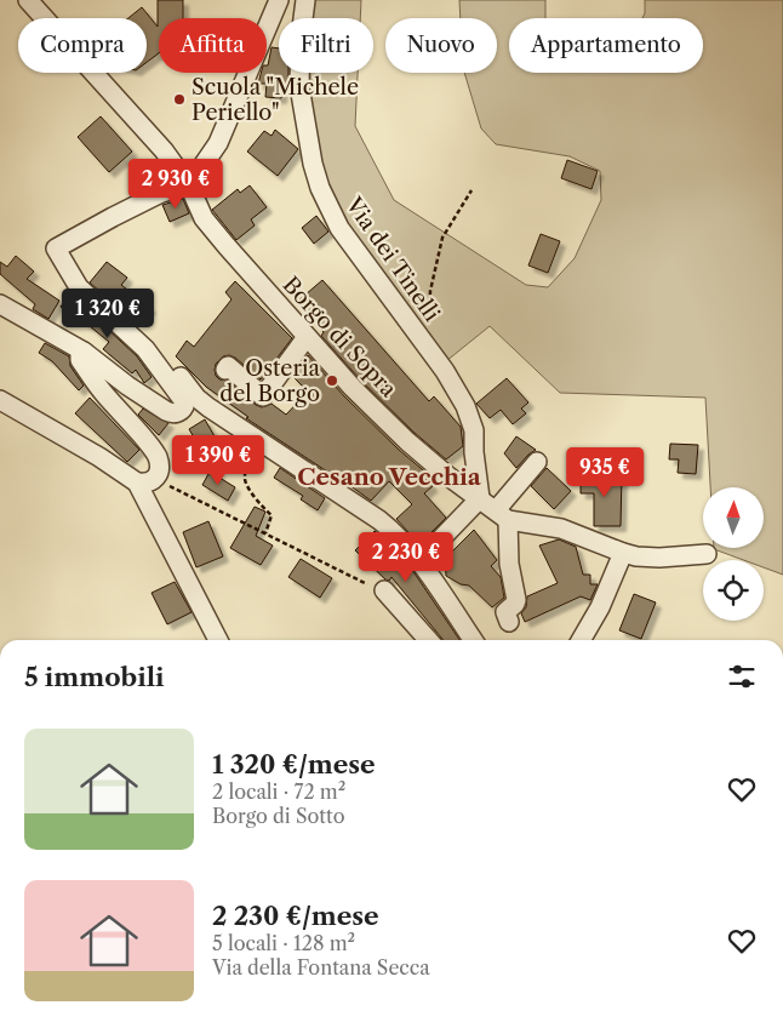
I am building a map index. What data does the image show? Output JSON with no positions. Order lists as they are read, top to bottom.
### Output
{
  "streets": {
    "street": ["Via dei Tinelli", "Borgo di Sopra"]
  },
  "crossings": [
    ["Via dei Tinelli", "Borgo di Sopra"]
  ],
  "districts": ["Cesano Vecchia"],
  "places": ["Scuola \"Michele Periello\"", "Osteria del Borgo"],
  "north": "top",
  "page": {
    "chip": [
      "Compra",
      "Affitta",
      "Filtri",
      "Nuovo",
      "Appartamento"
    ],
    "price": [
      "2 930 €",
      "1 320 €",
      "1 390 €",
      "935 €",
      "2 230 €"
    ],
    "heading": "5 immobili",
    "list": [
      {
        "name": "1 320 €/mese",
        "note": "2 locali · 72 m² · Borgo di Sotto"
      },
      {
        "name": "2 230 €/mese",
        "note": "5 locali · 128 m² · Via della Fontana Secca"
      }
    ]
  }
}
